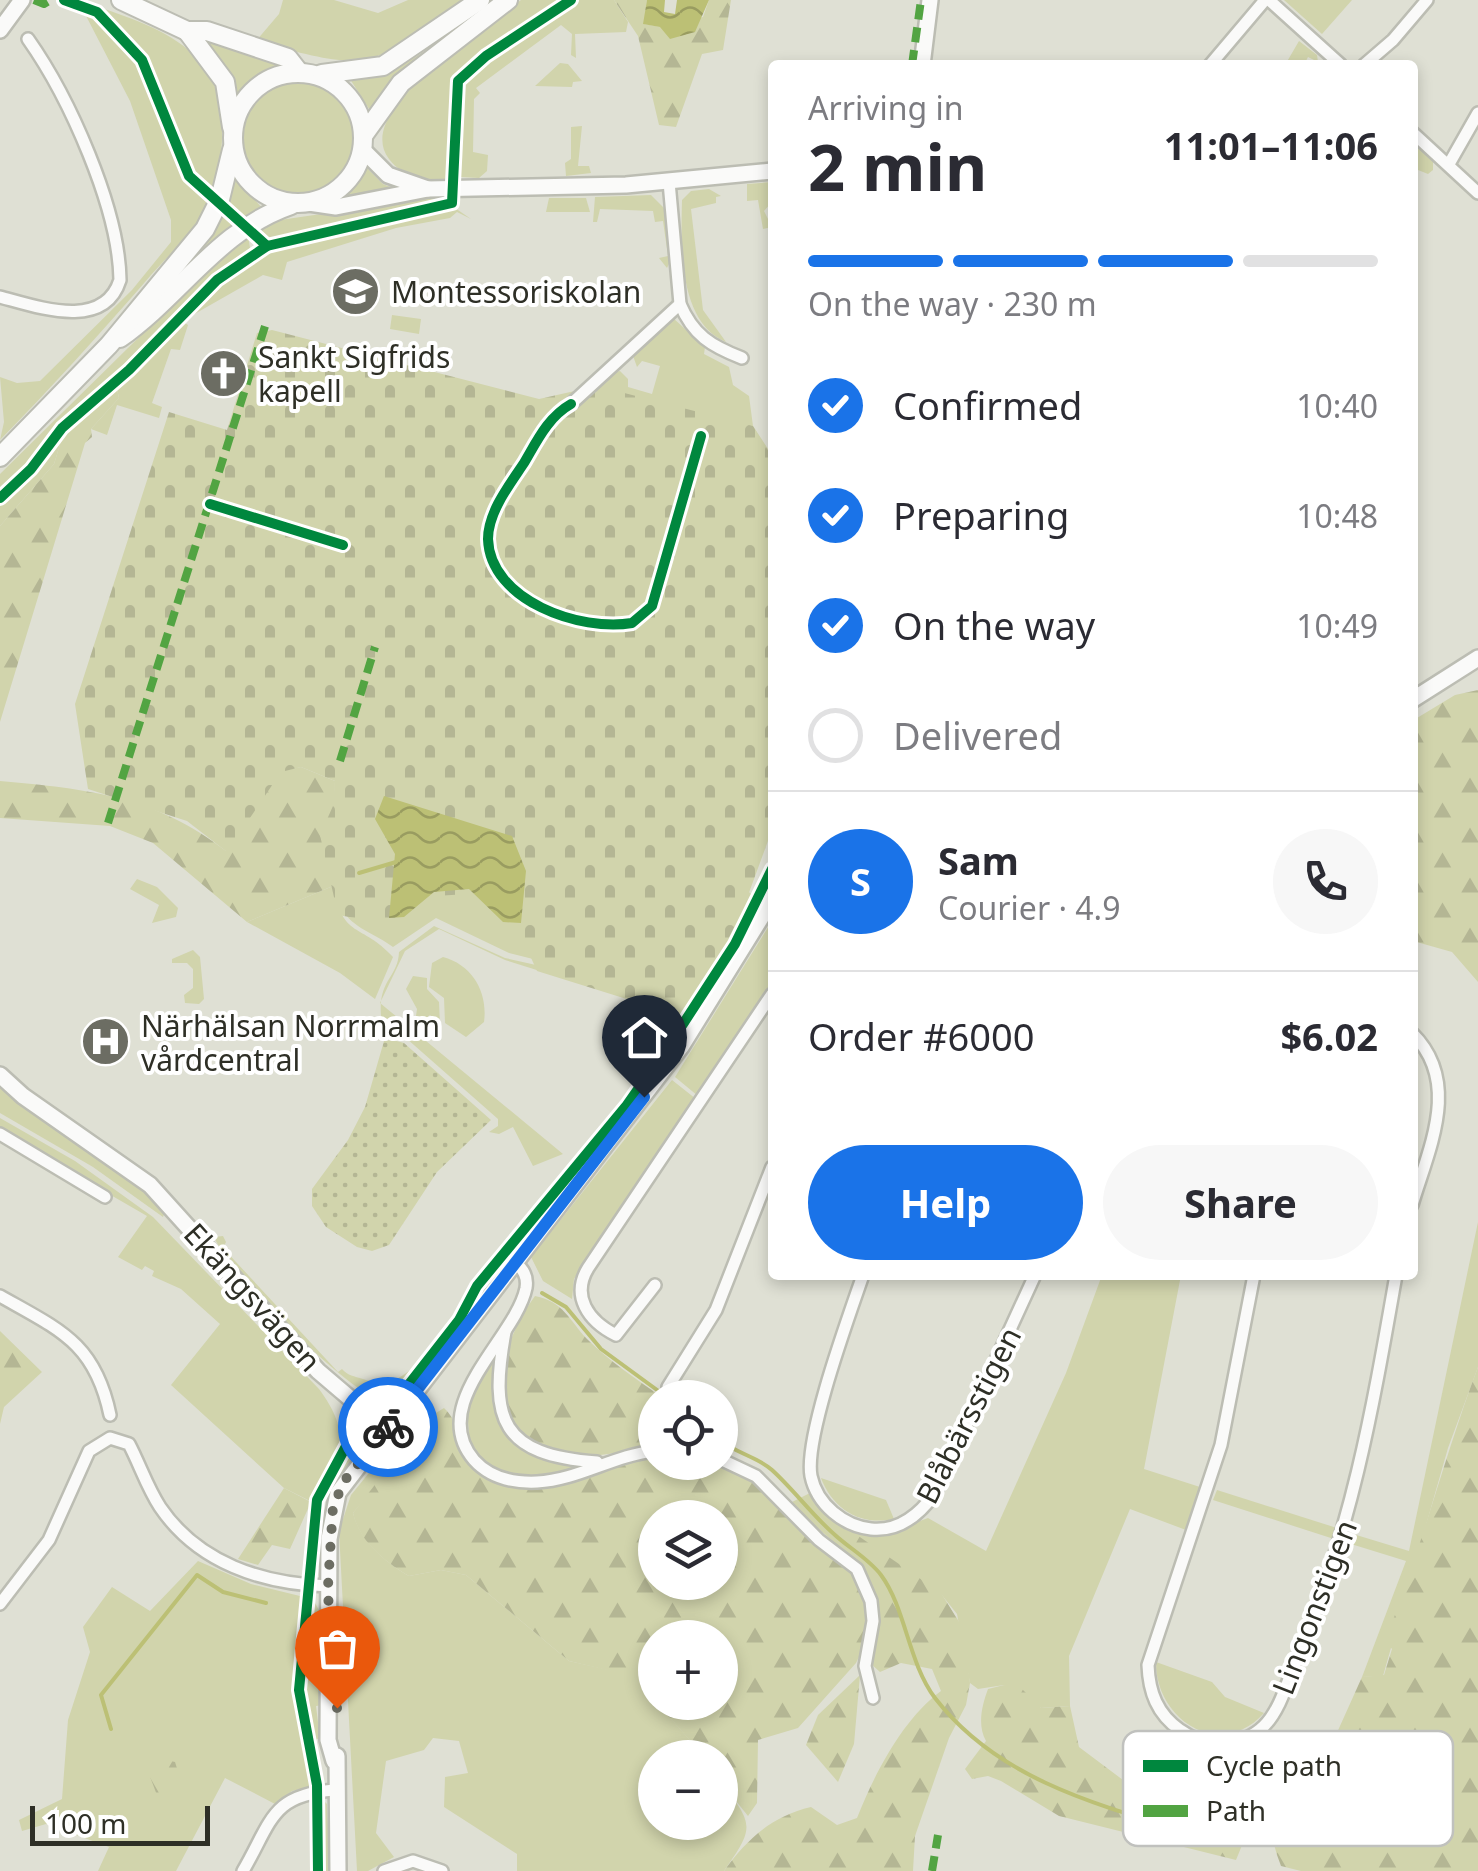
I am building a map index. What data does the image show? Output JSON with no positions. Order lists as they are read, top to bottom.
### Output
{
  "streets": {
    "street": ["Ekängsvägen", "Blåbärsstigen", "Lingonstigen"]
  },
  "places": {
    "school or university": ["Montessoriskolan"],
    "church": ["Sankt Sigfrids kapell"],
    "hospital": ["Närhälsan Norrmalm vårdcentral"]
  },
  "legend": ["Cycle path", "Path"],
  "scale_bar": "100 m",
  "page": {
    "heading": ["2 min", "Arriving in", "11:01–11:06"],
    "panel": [
      "Sam",
      "Courier · 4.9",
      "Order #6000",
      "$6.02"
    ],
    "bar": "On the way · 230 m",
    "list": [
      ["Confirmed", "10:40"],
      ["Preparing", "10:48"],
      ["On the way", "10:49"],
      "Delivered"
    ],
    "round": "S",
    "buttons": ["Help", "Share"],
    "map_buttons": ["+", "−"],
    "scale": "100 m"
  }
}
